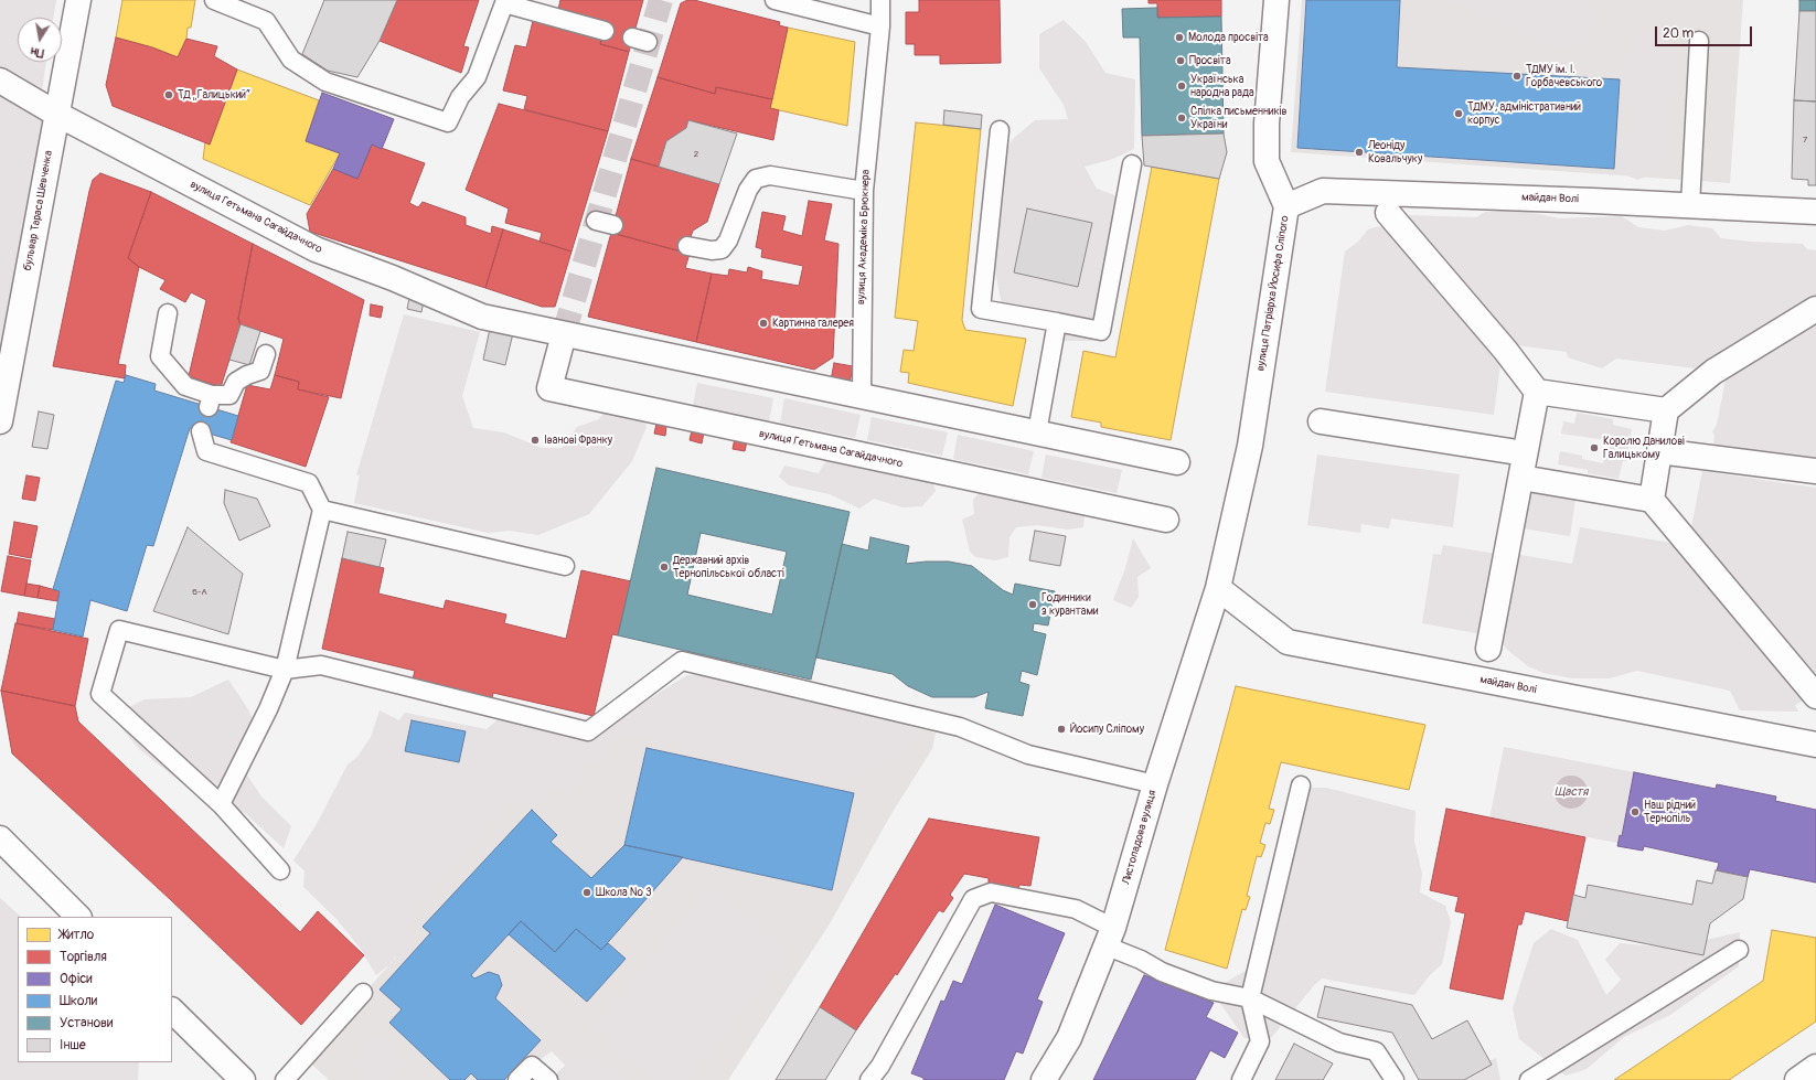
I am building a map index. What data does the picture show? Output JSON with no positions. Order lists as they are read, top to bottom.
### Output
{
  "streets": {
    "street": [
      "майдан Волі",
      "бульвар Тараса Шевченка",
      "вулиця Гетьмана Сагайдачного",
      "вулиця Патріарха Йосифа Сліпого",
      "Листопадова вулиця"
    ],
    "lane": ["вулиця Академіка Брюкнера"]
  },
  "crossings": [
    ["майдан Волі", "вулиця Патріарха Йосифа Сліпого"],
    ["майдан Волі", "Листопадова вулиця"],
    ["бульвар Тараса Шевченка", "вулиця Гетьмана Сагайдачного"],
    ["вулиця Гетьмана Сагайдачного", "вулиця Академіка Брюкнера"],
    ["вулиця Патріарха Йосифа Сліпого", "Листопадова вулиця"]
  ],
  "water": ["Щастя"],
  "places": [
    "Молода просвіта",
    "Просвіта",
    "ТДМУ ім. І. Горбачевського",
    "Українська народна рада",
    "ТД „Галицький“",
    "ТДМУ, адміністративний корпус",
    "Спілка письменників України",
    "Леоніду Ковальчуку",
    "Картинна галерея",
    "Іванові Франку",
    "Королю Данилові Галицькому",
    "Державний архів Тернопільської області",
    "Годинники з курантами",
    "Йосипу Сліпому",
    "Наш рідний Тернопіль",
    "Школа № 3"
  ],
  "house_numbers": ["7", "2", "6-А"],
  "legend": [
    "Житло",
    "Торгівля",
    "Офіси",
    "Школи",
    "Установи",
    "Інше"
  ],
  "scale_bar": "20 m",
  "north": "bottom"
}
